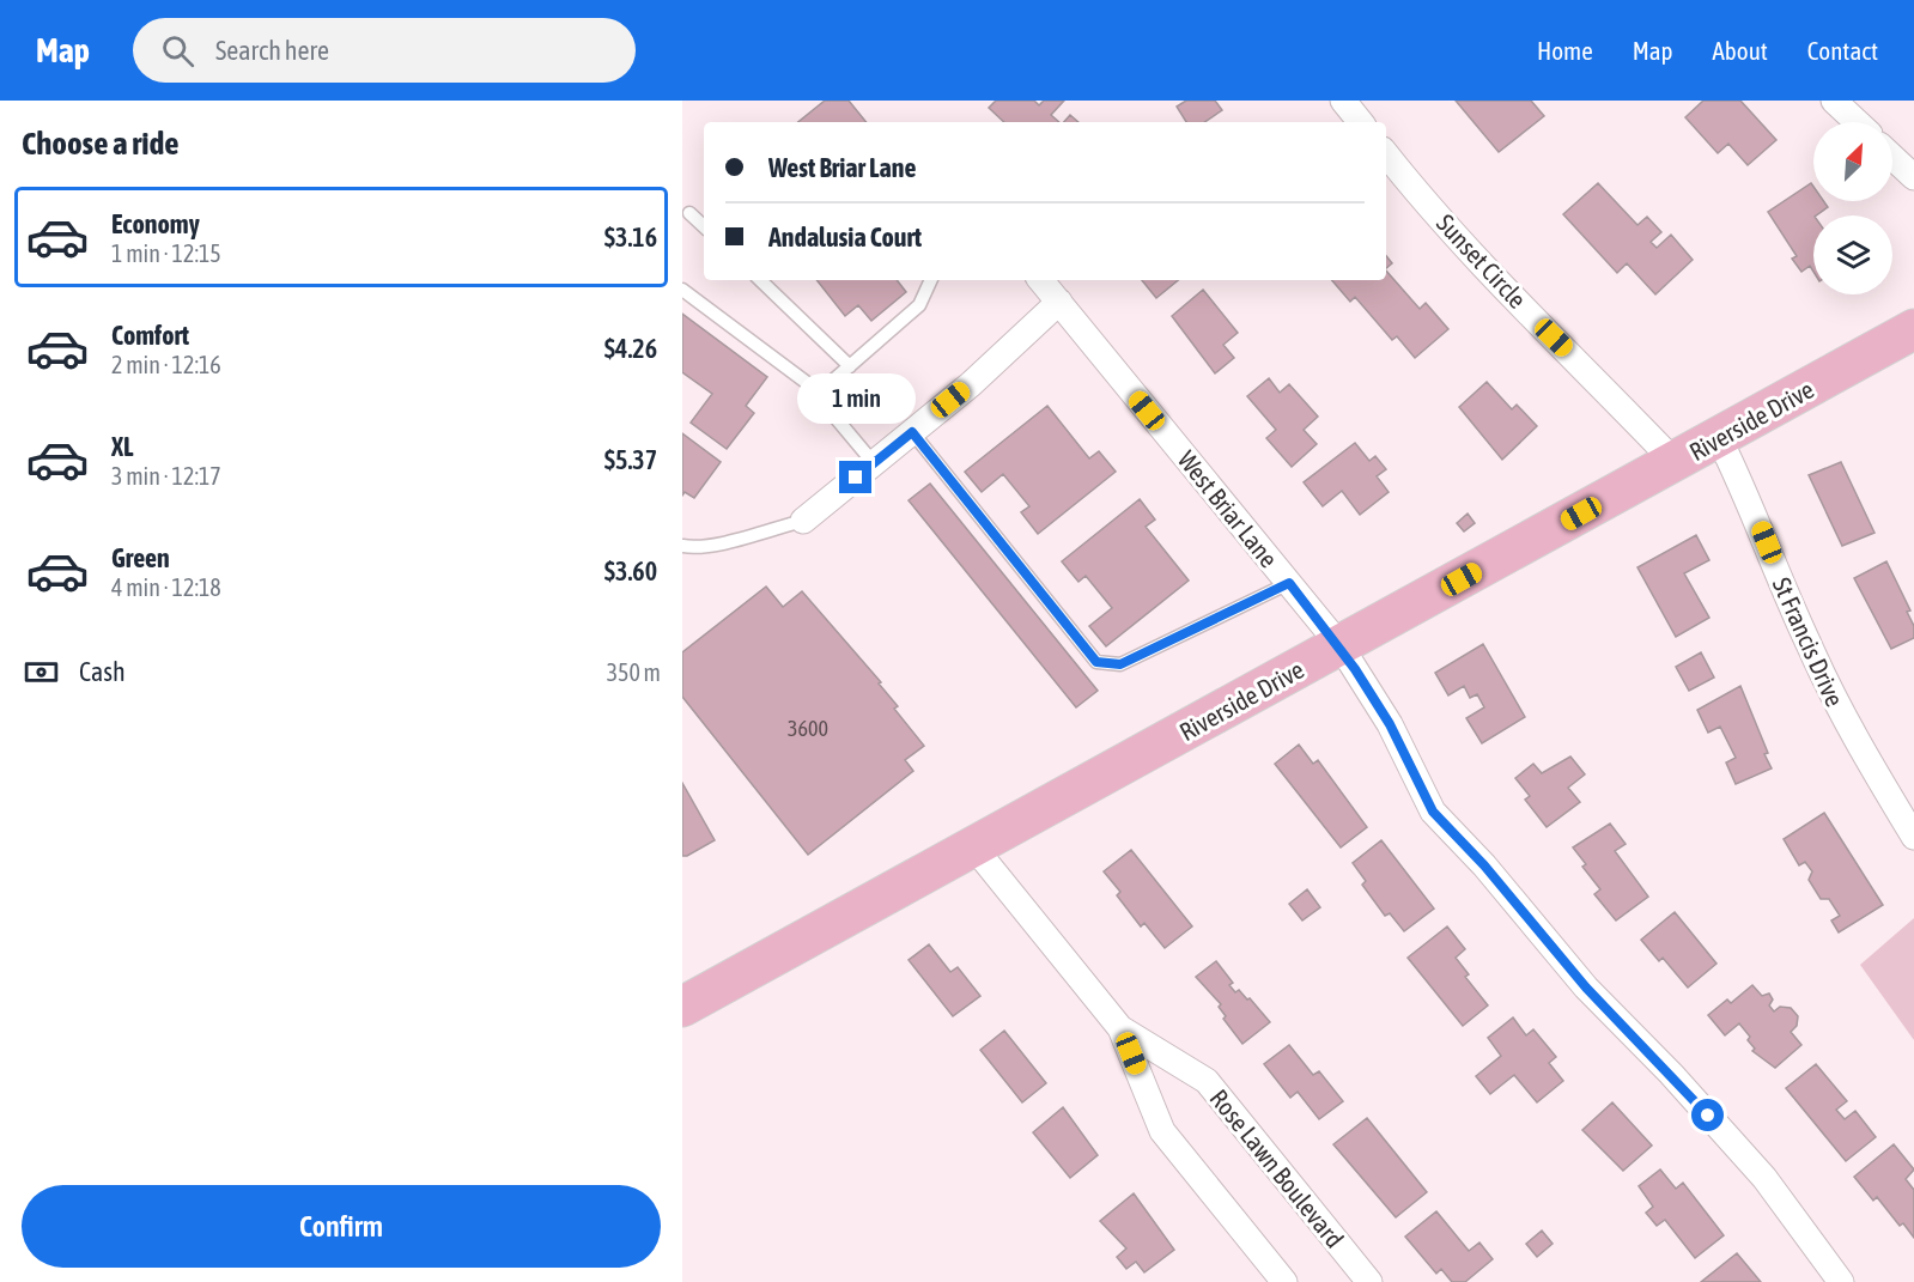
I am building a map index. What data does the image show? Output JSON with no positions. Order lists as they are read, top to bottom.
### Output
{
  "streets": {
    "main road": ["Riverside Drive"],
    "street": [
      "Sunset Circle",
      "West Briar Lane",
      "St Francis Drive",
      "Rose Lawn Boulevard"
    ]
  },
  "crossings": [
    ["Sunset Circle", "Riverside Drive"],
    ["Riverside Drive", "West Briar Lane"],
    ["Riverside Drive", "St Francis Drive"],
    ["Riverside Drive", "Rose Lawn Boulevard"]
  ],
  "house_numbers": ["3600"],
  "north": "top right",
  "page": {
    "header": "Map",
    "search": "Search here",
    "nav": [
      "Home",
      "Map",
      "About",
      "Contact"
    ],
    "heading": "Choose a ride",
    "banner": ["West Briar Lane", "Andalusia Court"],
    "list": [
      {
        "name": "Economy",
        "note": "1 min · 12:15",
        "value": "$3.16"
      },
      {
        "name": "Comfort",
        "note": "2 min · 12:16",
        "value": "$4.26"
      },
      {
        "name": "XL",
        "note": "3 min · 12:17",
        "value": "$5.37"
      },
      {
        "name": "Green",
        "note": "4 min · 12:18",
        "value": "$3.60"
      }
    ],
    "bubble": "1 min",
    "pay": ["Cash", "350 m"],
    "buttons": "Confirm"
  }
}
